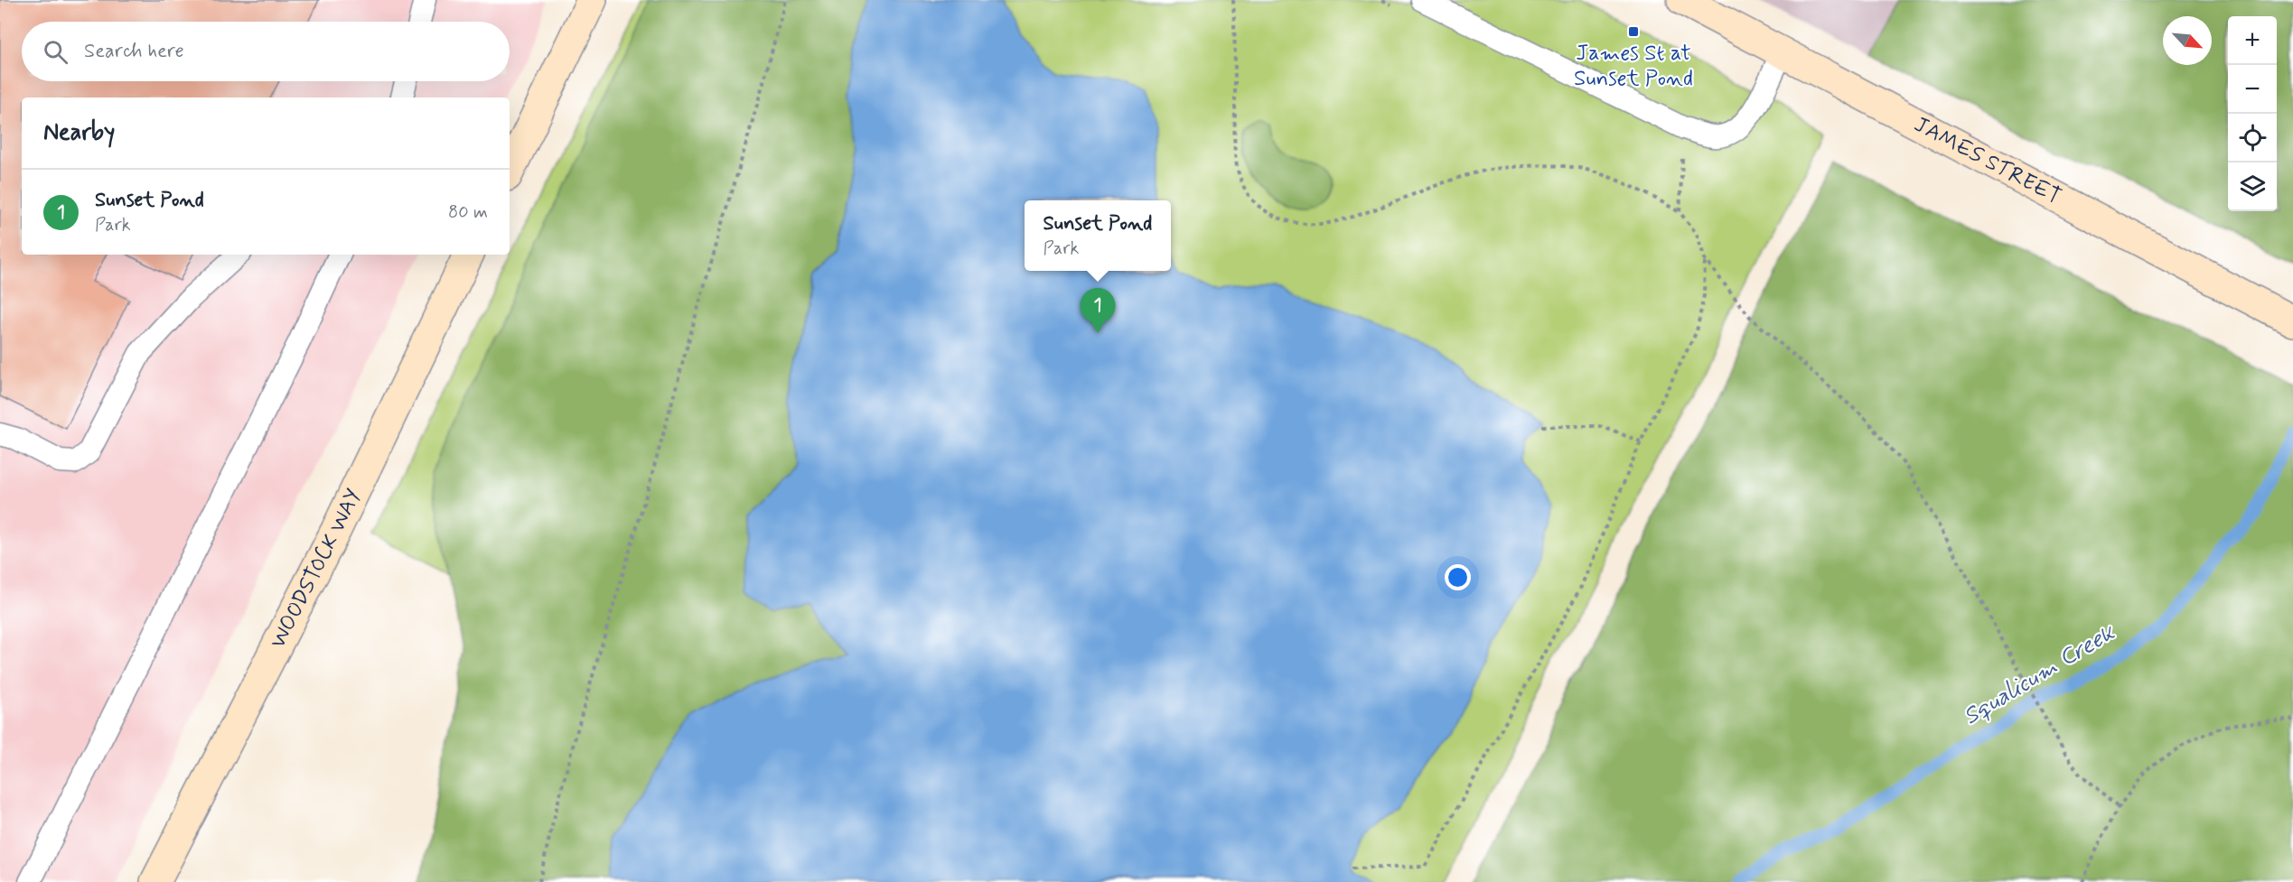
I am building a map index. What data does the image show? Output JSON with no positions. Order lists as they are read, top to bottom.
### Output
{
  "streets": {
    "main road": ["JAMES STREET", "WOODSTOCK WAY"]
  },
  "water": ["Squalicum Creek"],
  "places": {
    "transit": ["James St at Sunset Pond"]
  },
  "north": "bottom right",
  "page": {
    "map_buttons": ["+", "−"],
    "search": "Search here",
    "heading": "Nearby",
    "list": [
      {
        "mark": "1",
        "name": "Sunset Pond",
        "note": "Park",
        "value": "80 m"
      }
    ],
    "popup": ["Sunset Pond", "Park"],
    "pins": "1"
  }
}
